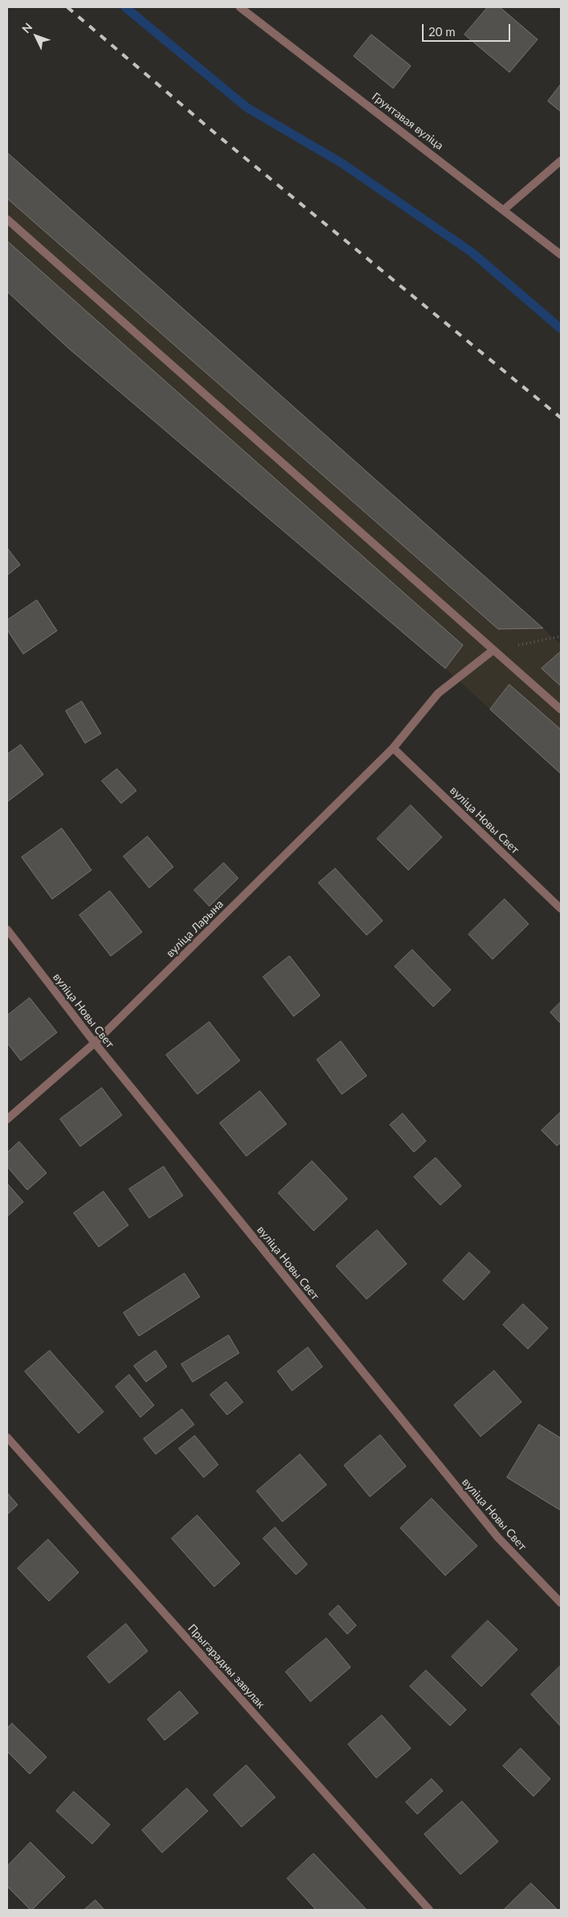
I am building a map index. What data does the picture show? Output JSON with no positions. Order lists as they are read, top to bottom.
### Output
{
  "streets": {
    "street": [
      "Грунтавая вуліца",
      "вуліца Новы Свет",
      "вуліца Ларына",
      "Прыгарадны завулак"
    ]
  },
  "crossings": [
    ["вуліца Новы Свет", "вуліца Ларына"]
  ],
  "scale_bar": "20 m",
  "north": "top left"
}
